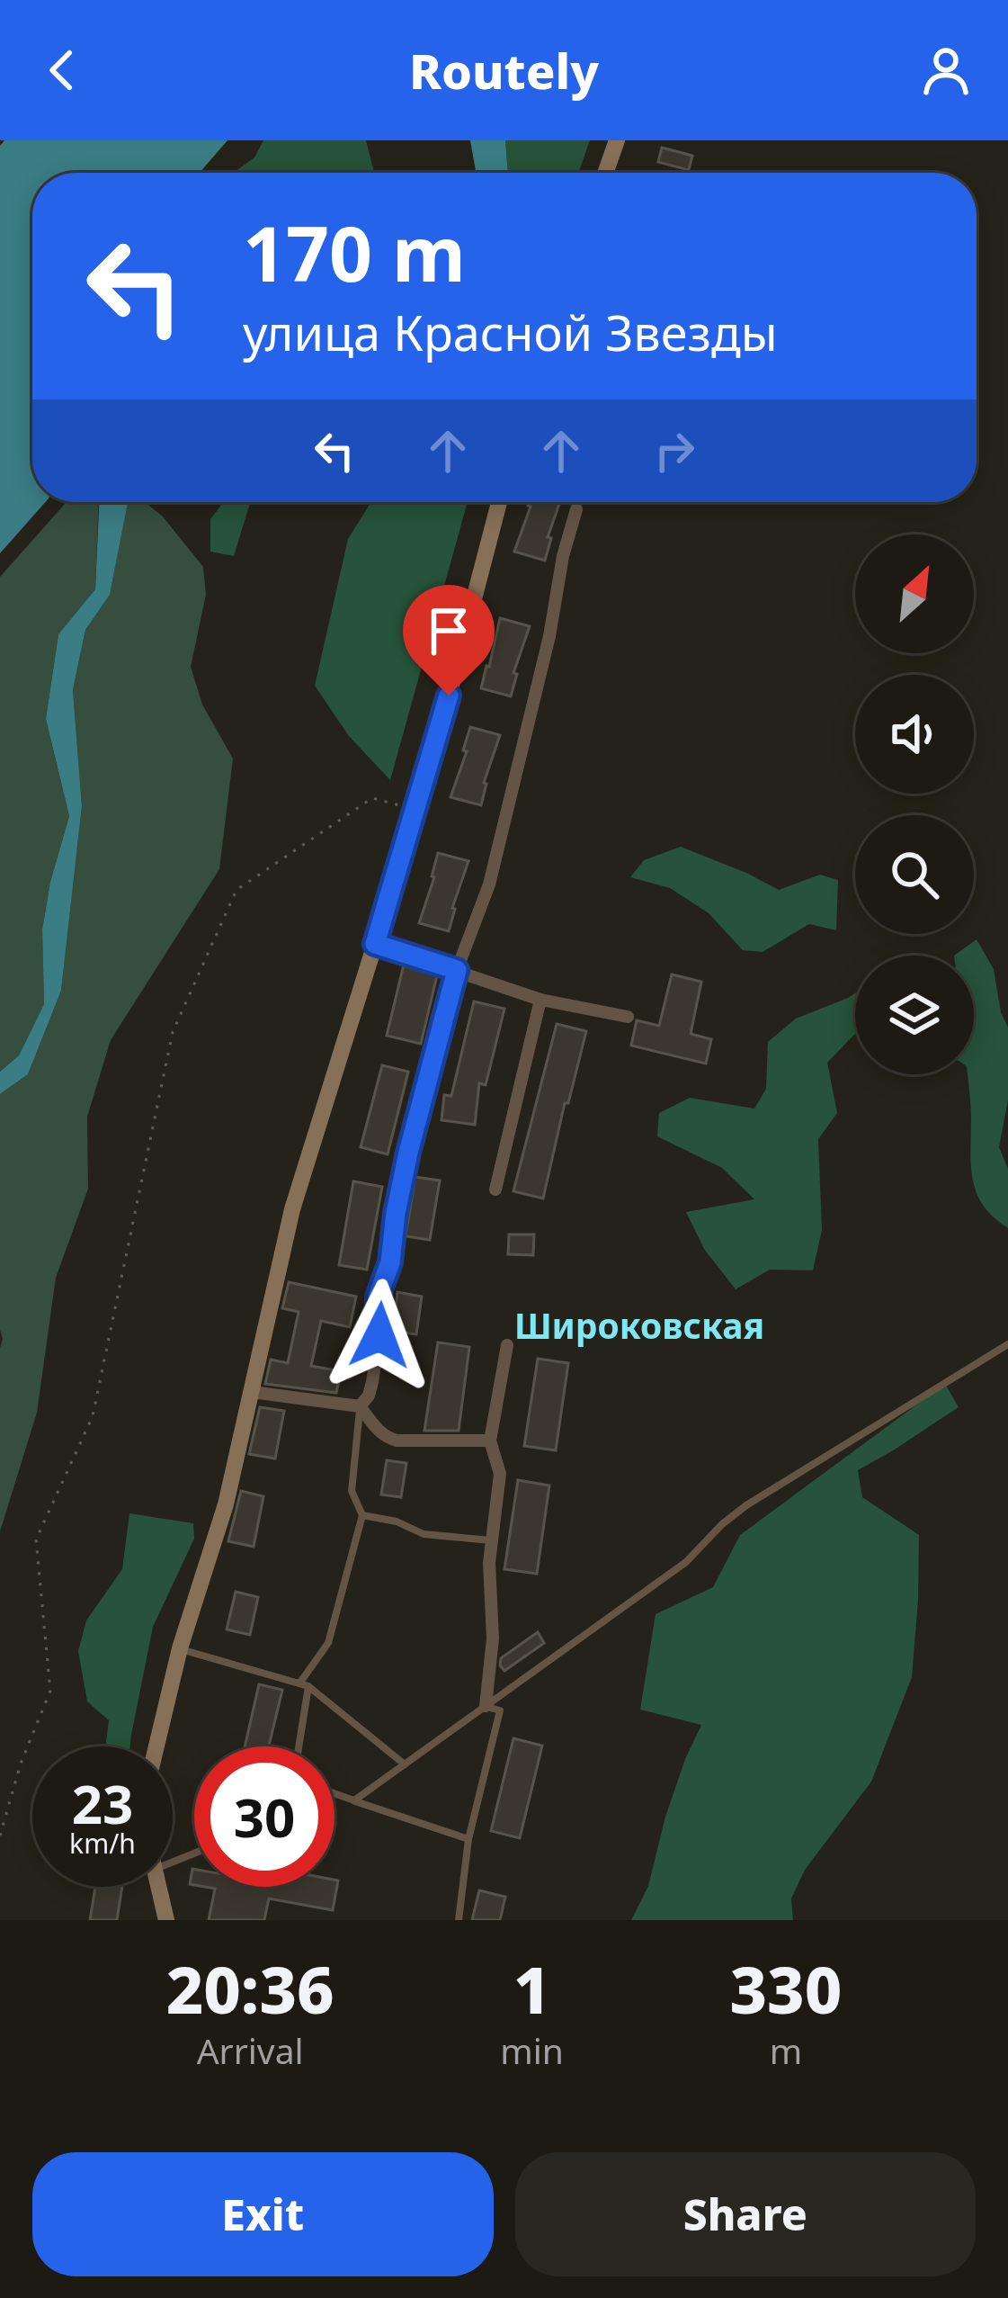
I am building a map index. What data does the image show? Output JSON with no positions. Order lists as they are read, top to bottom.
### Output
{
  "districts": ["Широковская"],
  "north": "top right",
  "page": {
    "header": "Routely",
    "turn": ["170 m", "улица Красной Звезды"],
    "speed": "23 km/h",
    "limit": "30",
    "eta": [
      "20:36",
      "Arrival",
      "1",
      "min",
      "330",
      "m"
    ],
    "buttons": ["Exit", "Share"]
  }
}
